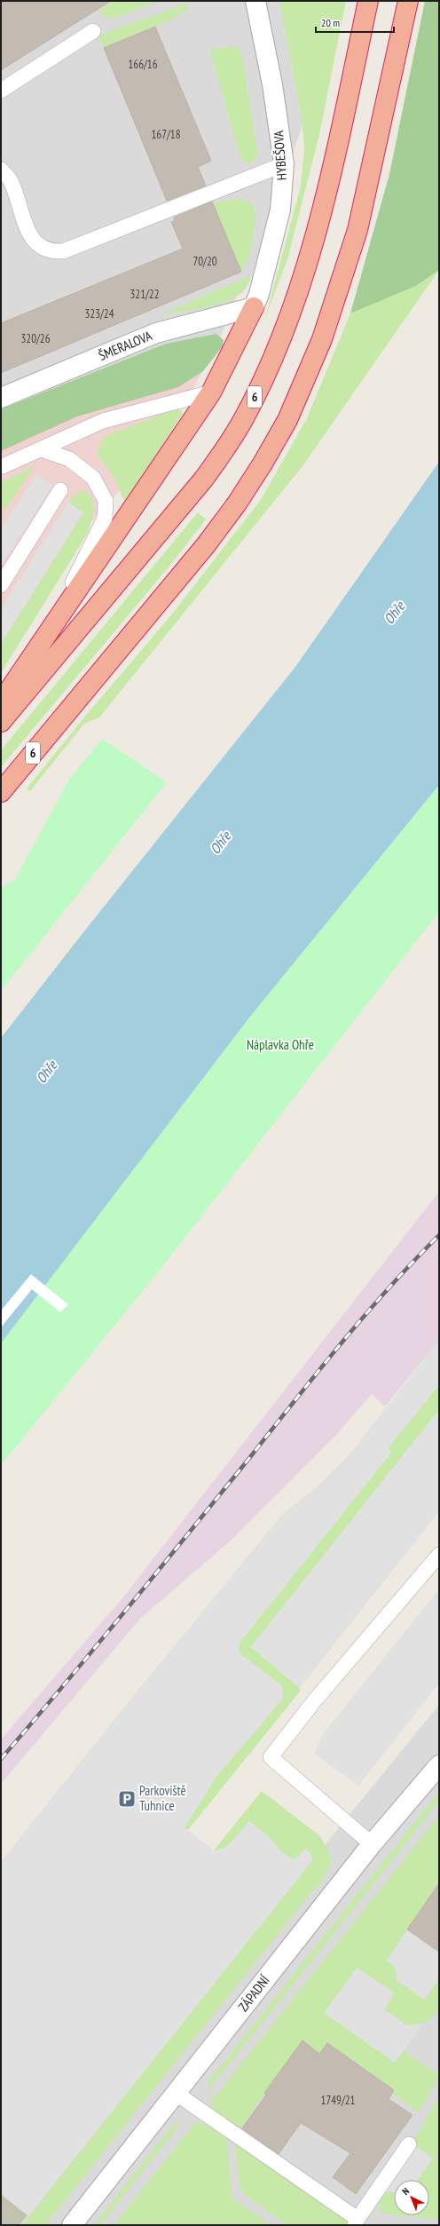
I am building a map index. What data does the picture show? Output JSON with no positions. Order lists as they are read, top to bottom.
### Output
{
  "streets": {
    "highway": ["6"],
    "street": ["HYBEŠOVA", "ŠMERALOVA", "ZÁPADNÍ"]
  },
  "crossings": [
    ["HYBEŠOVA", "ŠMERALOVA"]
  ],
  "water": ["Ohře"],
  "parks": ["Náplavka Ohře"],
  "places": {
    "parking": ["Parkoviště Tuhnice"]
  },
  "house_numbers": [
    "166/16",
    "167/18",
    "70/20",
    "321/22",
    "323/24",
    "320/26",
    "1749/21"
  ],
  "scale_bar": "20 m",
  "north": "top left"
}
